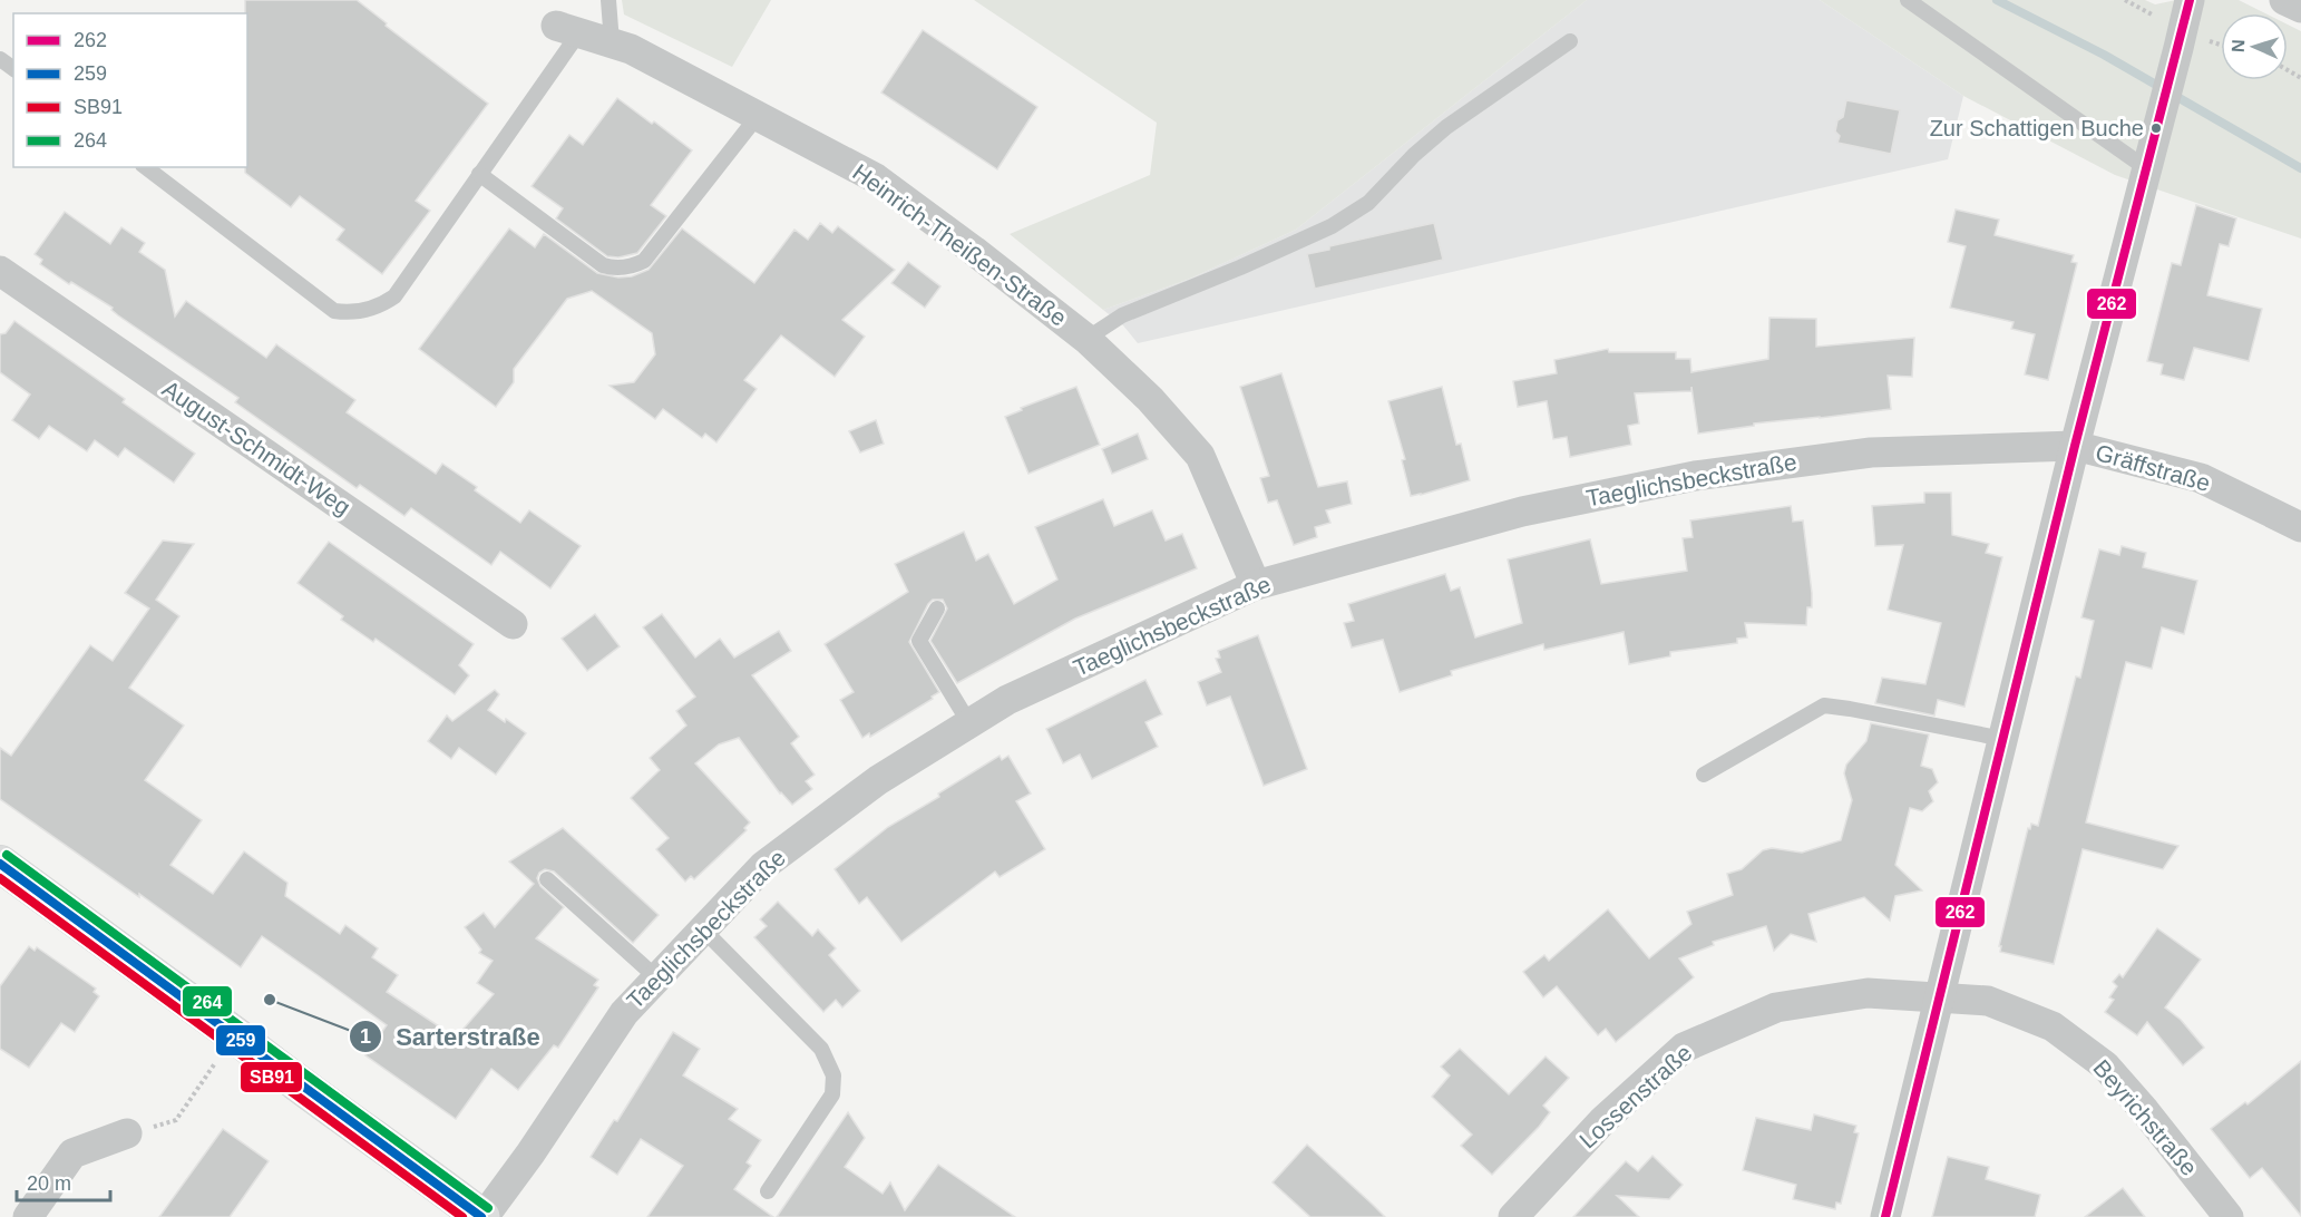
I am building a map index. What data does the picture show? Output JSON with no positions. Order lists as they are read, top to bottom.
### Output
{
  "streets": {
    "street": [
      "Heinrich-Theißen-Straße",
      "August-Schmidt-Weg",
      "Gräffstraße",
      "Taeglichsbeckstraße",
      "Lossenstraße",
      "Beyrichstraße"
    ]
  },
  "crossings": [
    ["Heinrich-Theißen-Straße", "Taeglichsbeckstraße"],
    ["Gräffstraße", "Taeglichsbeckstraße"],
    ["Lossenstraße", "Beyrichstraße"]
  ],
  "places": ["Zur Schattigen Buche", "Sarterstraße"],
  "lines": [
    "transit line 262",
    "transit line 264",
    "transit line 259",
    "transit line SB91"
  ],
  "legend": [
    "262",
    "259",
    "SB91",
    "264"
  ],
  "scale_bar": "20 m",
  "north": "left"
}
